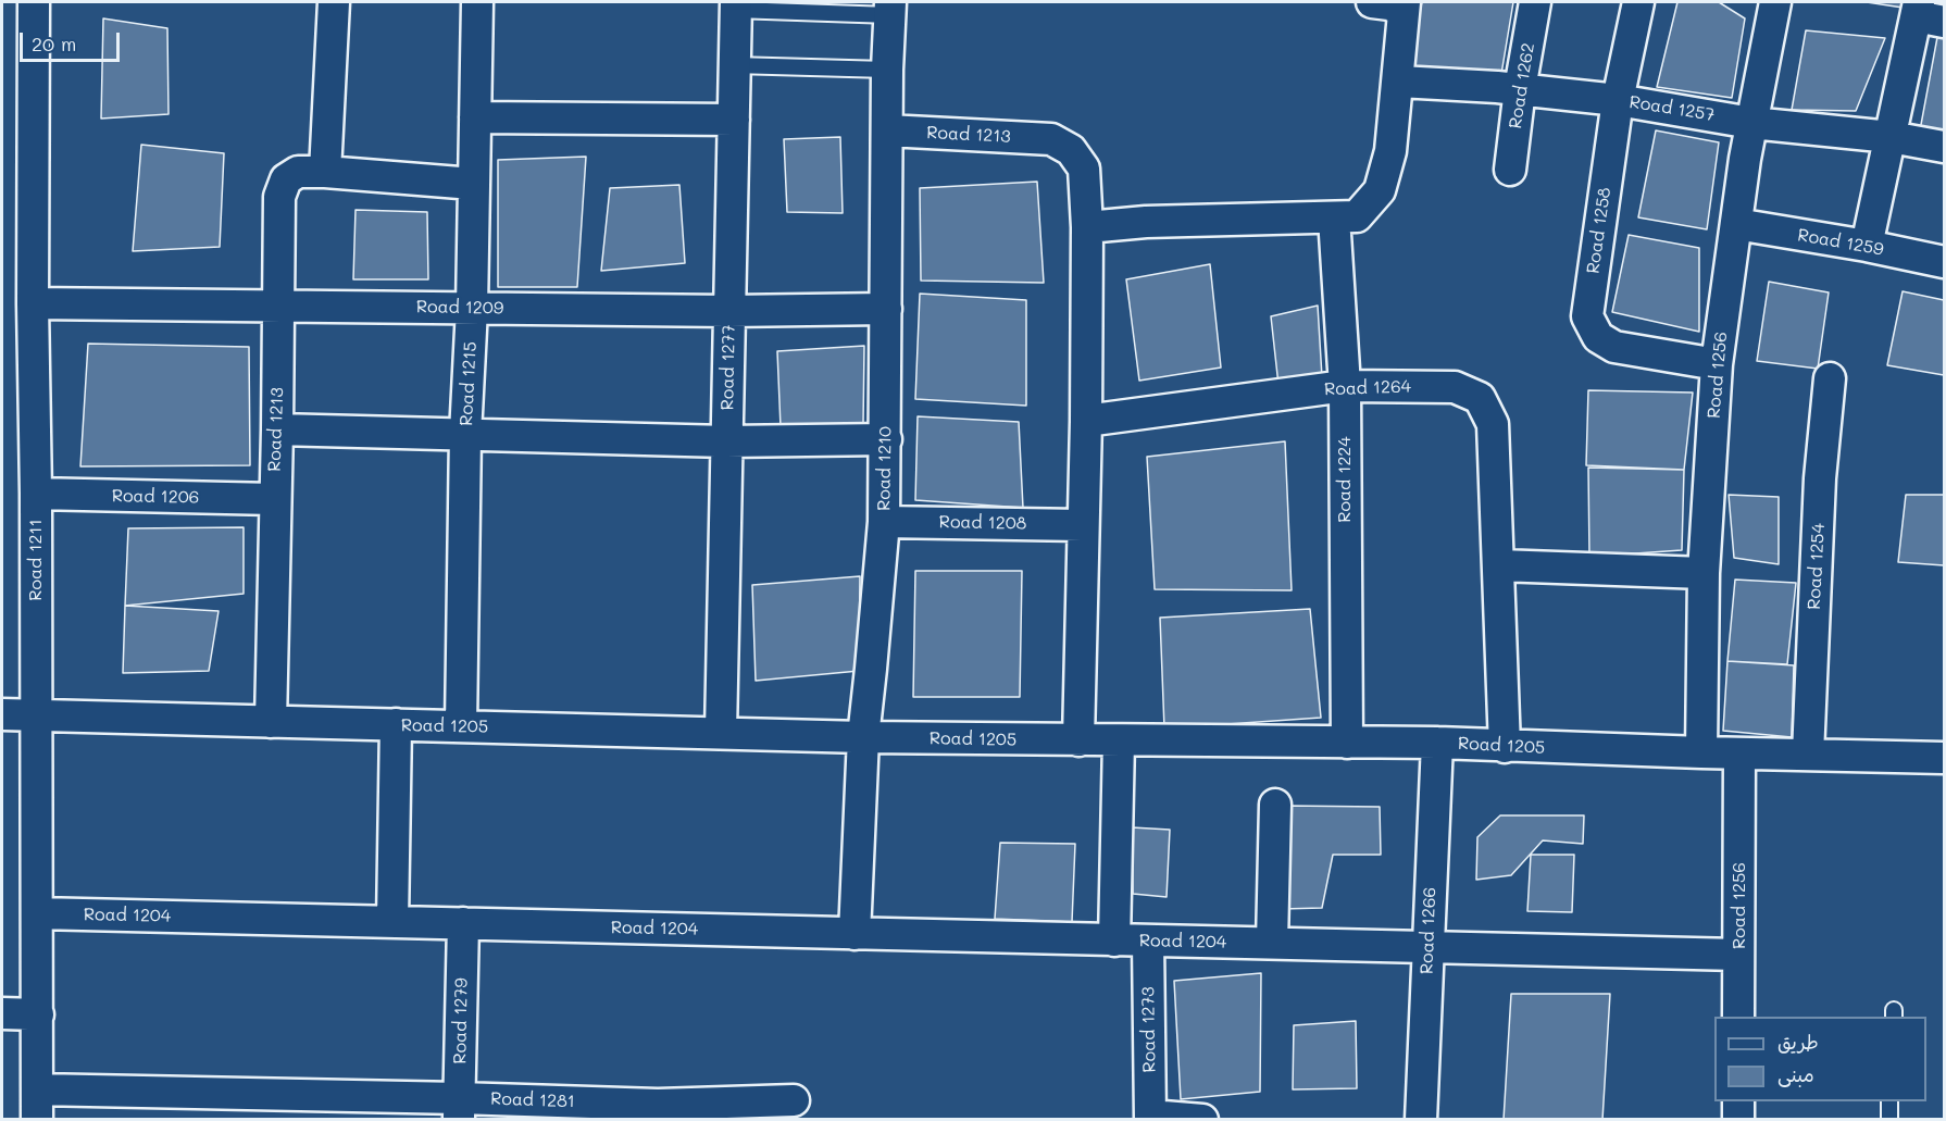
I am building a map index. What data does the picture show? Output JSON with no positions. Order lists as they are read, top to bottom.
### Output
{
  "streets": {
    "street": [
      "Road 1262",
      "Road 1257",
      "Road 1213",
      "Road 1258",
      "Road 1259",
      "Road 1209",
      "Road 1277",
      "Road 1256",
      "Road 1215",
      "Road 1264",
      "Road 1210",
      "Road 1224",
      "Road 1206",
      "Road 1208",
      "Road 1211",
      "Road 1254",
      "Road 1205",
      "Road 1204",
      "Road 1266",
      "Road 1279",
      "Road 1273",
      "Road 1281"
    ]
  },
  "crossings": [
    ["Road 1262", "Road 1257"],
    ["Road 1257", "Road 1258"],
    ["Road 1257", "Road 1256"],
    ["Road 1213", "Road 1209"],
    ["Road 1213", "Road 1215"],
    ["Road 1213", "Road 1210"],
    ["Road 1213", "Road 1206"],
    ["Road 1213", "Road 1205"],
    ["Road 1258", "Road 1256"],
    ["Road 1259", "Road 1256"],
    ["Road 1209", "Road 1277"],
    ["Road 1209", "Road 1215"],
    ["Road 1209", "Road 1210"],
    ["Road 1209", "Road 1211"],
    ["Road 1277", "Road 1205"],
    ["Road 1256", "Road 1205"],
    ["Road 1256", "Road 1204"],
    ["Road 1215", "Road 1205"],
    ["Road 1264", "Road 1224"],
    ["Road 1264", "Road 1205"],
    ["Road 1210", "Road 1208"],
    ["Road 1210", "Road 1205"],
    ["Road 1210", "Road 1204"],
    ["Road 1224", "Road 1205"],
    ["Road 1206", "Road 1211"],
    ["Road 1211", "Road 1205"],
    ["Road 1211", "Road 1204"],
    ["Road 1211", "Road 1281"],
    ["Road 1254", "Road 1205"],
    ["Road 1205", "Road 1266"],
    ["Road 1204", "Road 1266"],
    ["Road 1204", "Road 1279"],
    ["Road 1204", "Road 1273"],
    ["Road 1279", "Road 1281"]
  ],
  "legend": ["طريق", "مبنى"],
  "scale_bar": "20 m"
}
